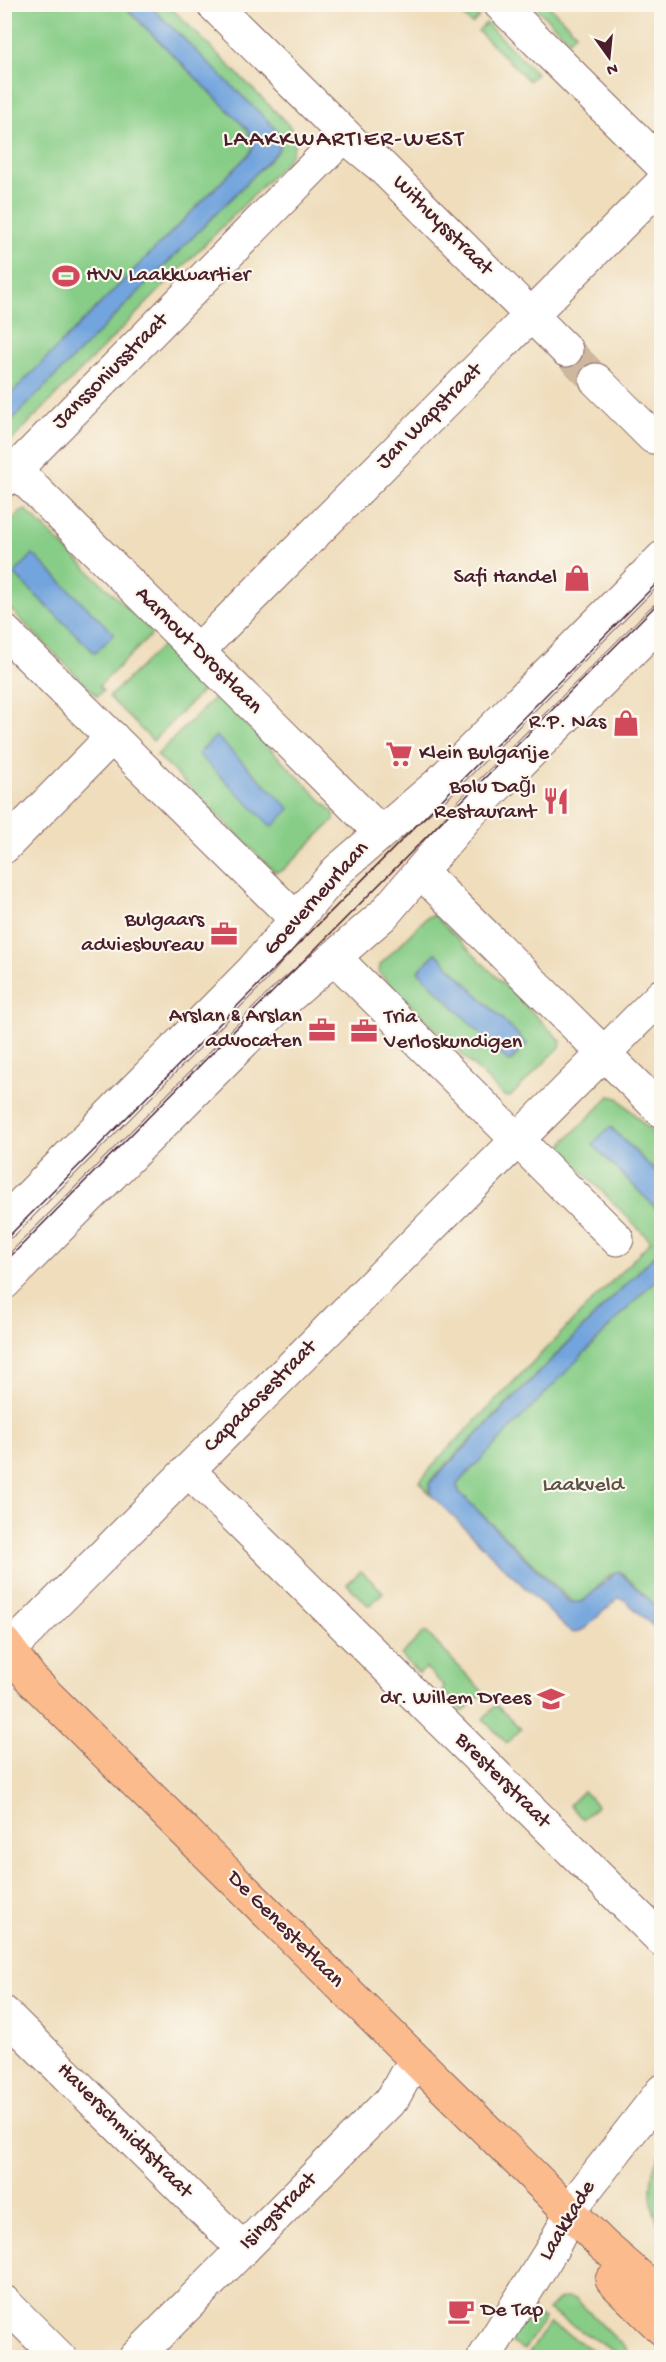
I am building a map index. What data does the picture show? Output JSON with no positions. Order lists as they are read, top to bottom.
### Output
{
  "streets": {
    "main road": ["De Genestetlaan"],
    "street": [
      "Withuysstraat",
      "Janssoniusstraat",
      "Jan Wapstraat",
      "Aarnout Drostlaan",
      "Goeverneurlaan",
      "Capadosestraat",
      "Bresterstraat",
      "Haverschmidtstraat",
      "Isingstraat",
      "Laakkade"
    ]
  },
  "crossings": [
    ["Withuysstraat", "Janssoniusstraat"],
    ["Withuysstraat", "Jan Wapstraat"],
    ["Janssoniusstraat", "Aarnout Drostlaan"],
    ["Jan Wapstraat", "Aarnout Drostlaan"],
    ["Aarnout Drostlaan", "Goeverneurlaan"],
    ["Capadosestraat", "Bresterstraat"],
    ["Capadosestraat", "De Genestetlaan"],
    ["De Genestetlaan", "Isingstraat"],
    ["De Genestetlaan", "Laakkade"],
    ["Haverschmidtstraat", "Isingstraat"]
  ],
  "districts": ["LAAKKWARTIER-WEST"],
  "parks": ["Laakveld"],
  "places": {
    "sports": ["HVV Laakkwartier"],
    "shop": ["Safi Handel", "R.P. Nas"],
    "supermarket": ["Klein Bulgarije"],
    "restaurant": ["Bolu Dağı Restaurant"],
    "office": ["Bulgaars adviesbureau", "Arslan & Arslan advocaten", "Tria Verloskundigen"],
    "school or university": ["dr. Willem Drees"],
    "cafe": ["De Tap"]
  },
  "north": "bottom"
}
